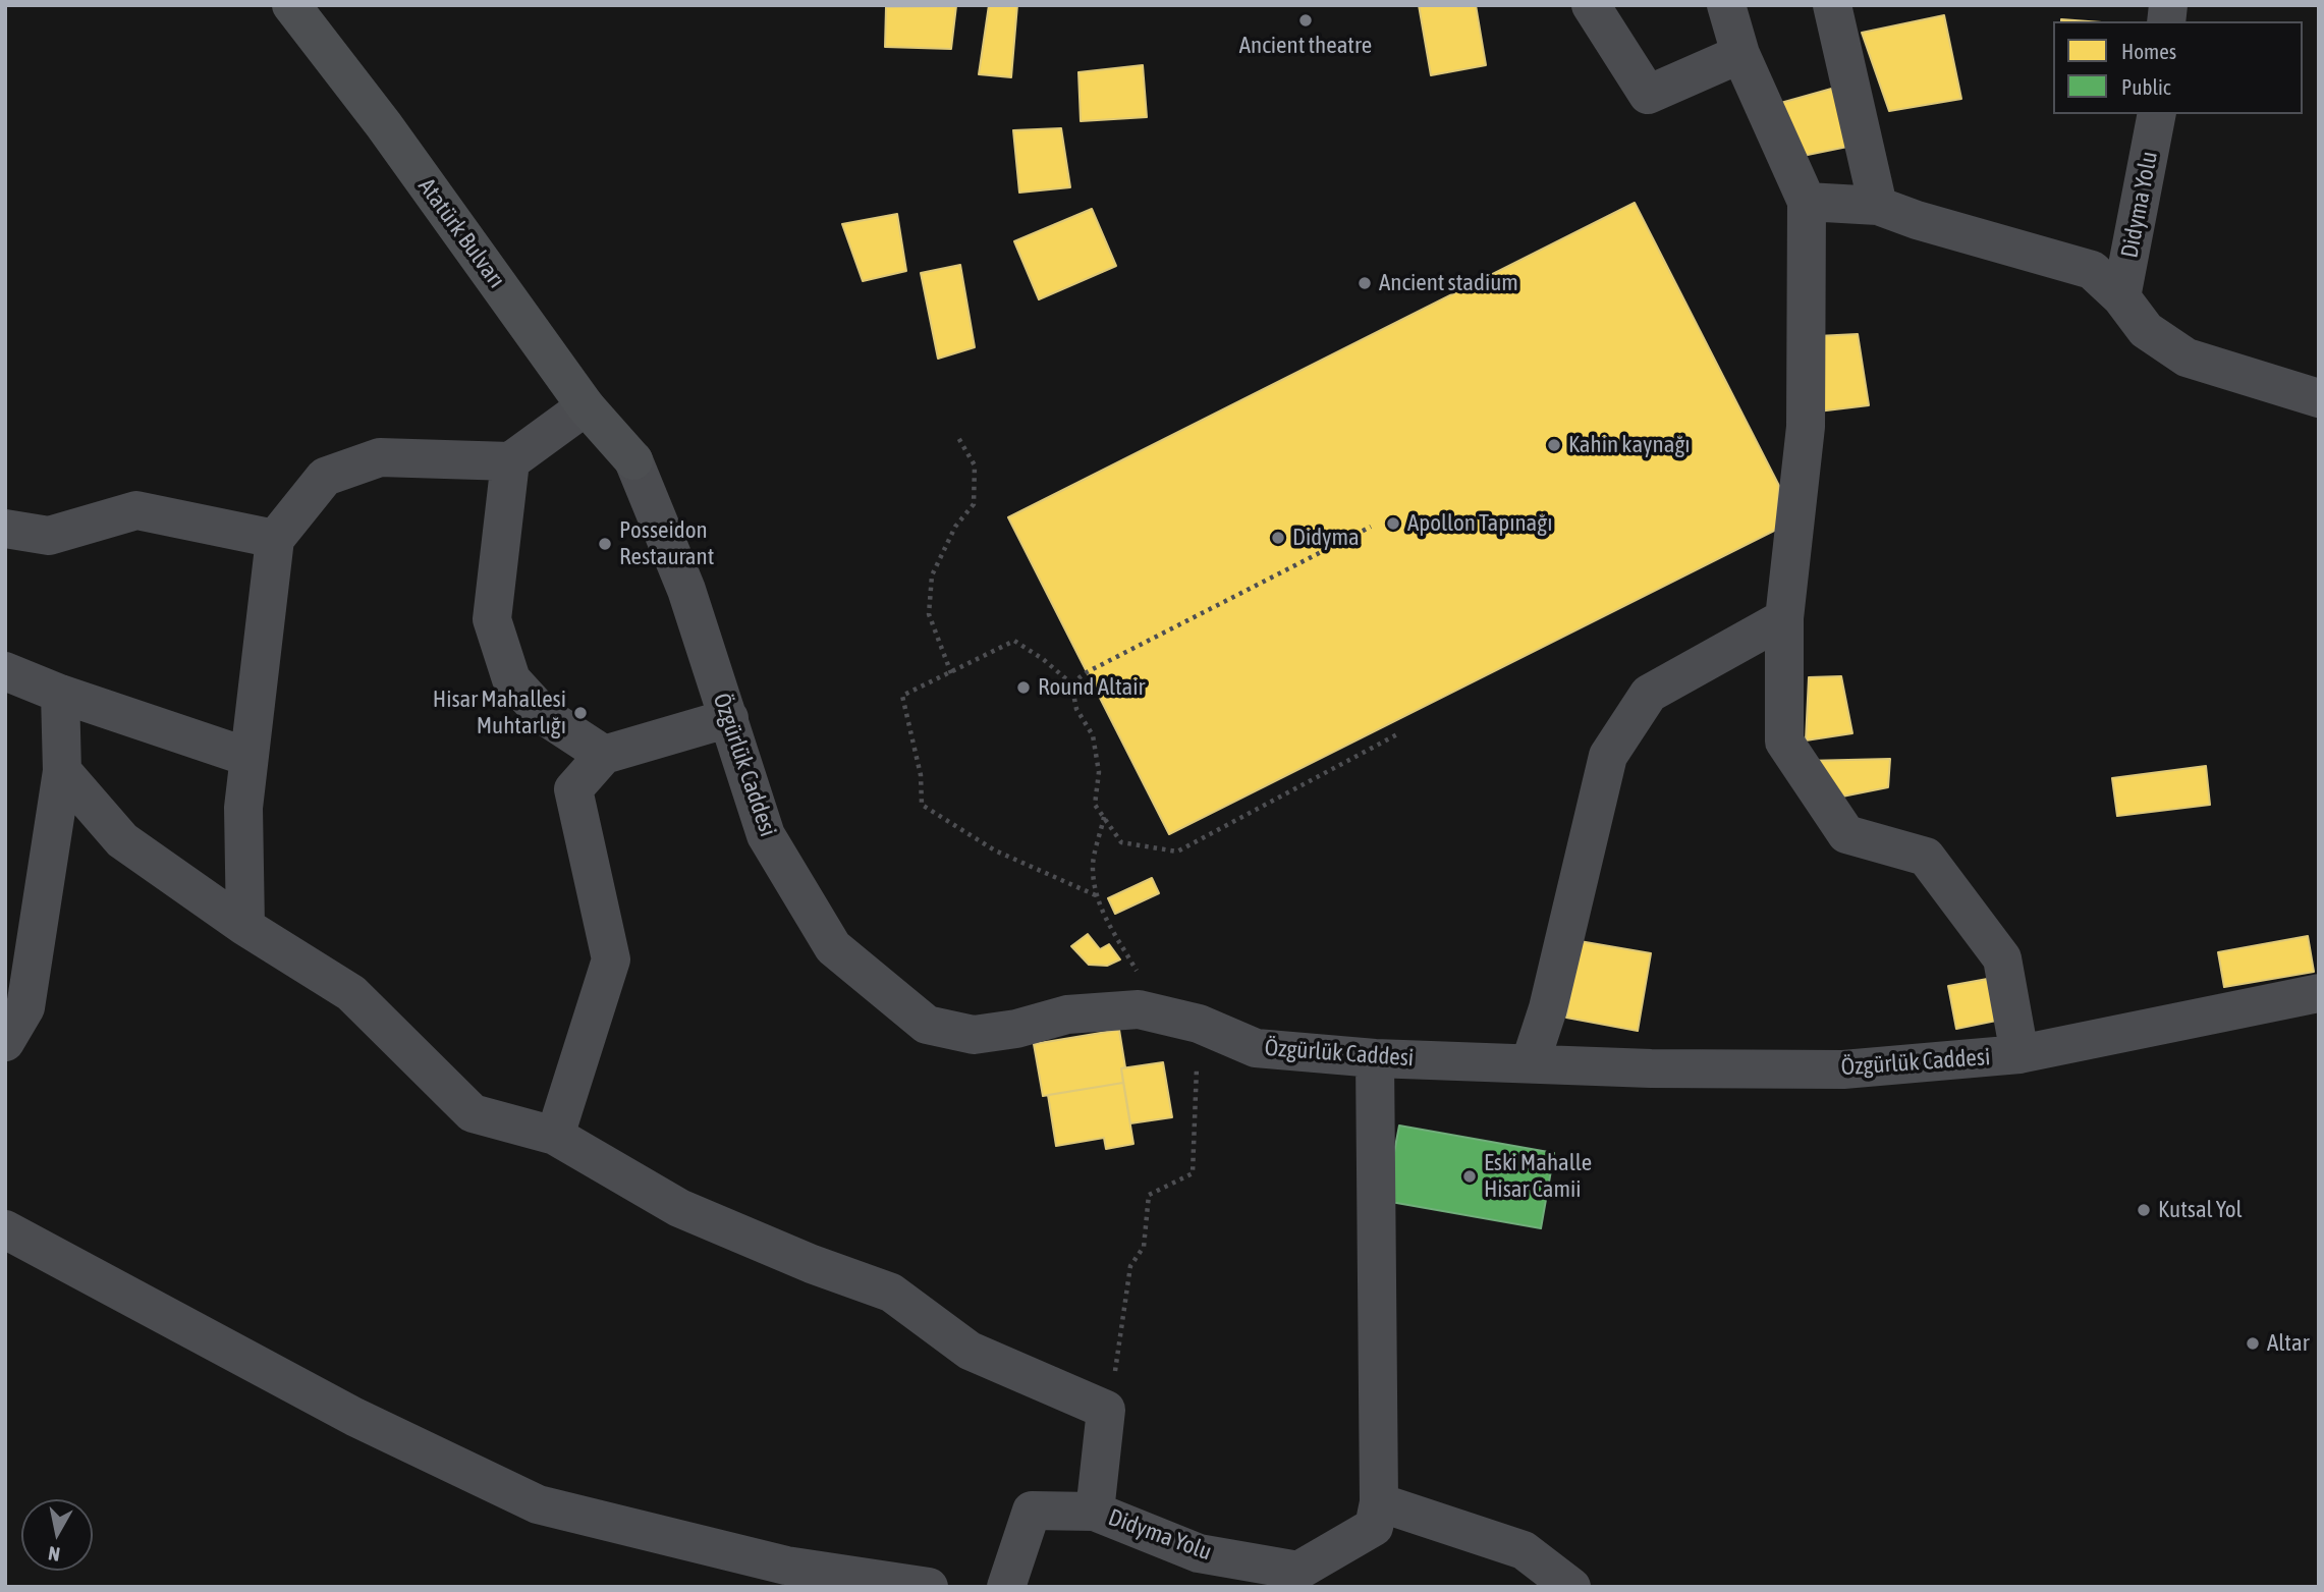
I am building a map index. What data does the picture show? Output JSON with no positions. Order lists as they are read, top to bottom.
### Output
{
  "streets": {
    "main road": ["Atatürk Bulvarı"],
    "street": ["Didyma Yolu", "Özgürlük Caddesi"]
  },
  "crossings": [
    ["Didyma Yolu", "Özgürlük Caddesi"],
    ["Atatürk Bulvarı", "Özgürlük Caddesi"]
  ],
  "places": [
    "Ancient theatre",
    "Ancient stadium",
    "Kahin kaynağı",
    "Apollon Tapınağı",
    "Didyma",
    "Posseidon Restaurant",
    "Round Altair",
    "Hisar Mahallesi Muhtarlığı",
    "Eski Mahalle Hisar Camii",
    "Kutsal Yol",
    "Altar"
  ],
  "legend": ["Homes", "Public"],
  "north": "bottom"
}
